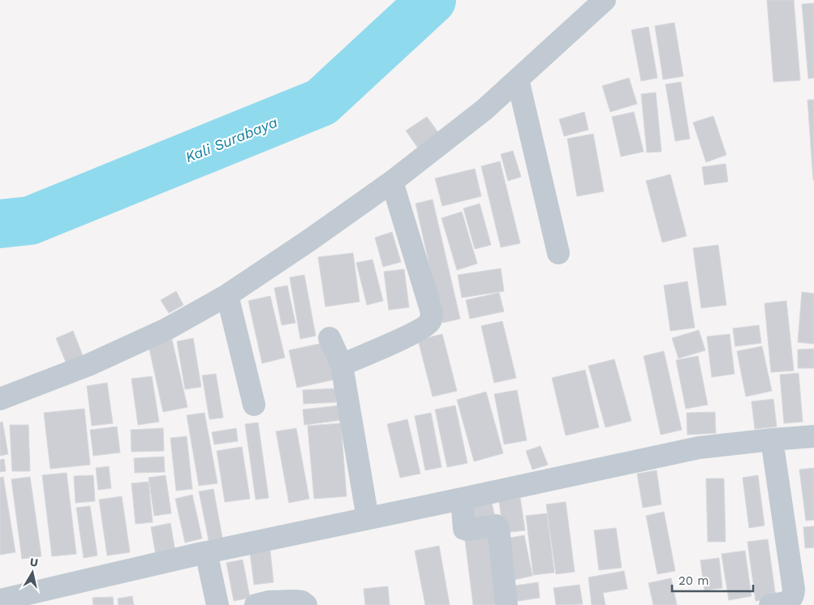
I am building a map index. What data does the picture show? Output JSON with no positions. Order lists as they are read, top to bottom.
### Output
{
  "water": ["Kali Surabaya"],
  "scale_bar": "20 m",
  "north": "top"
}
